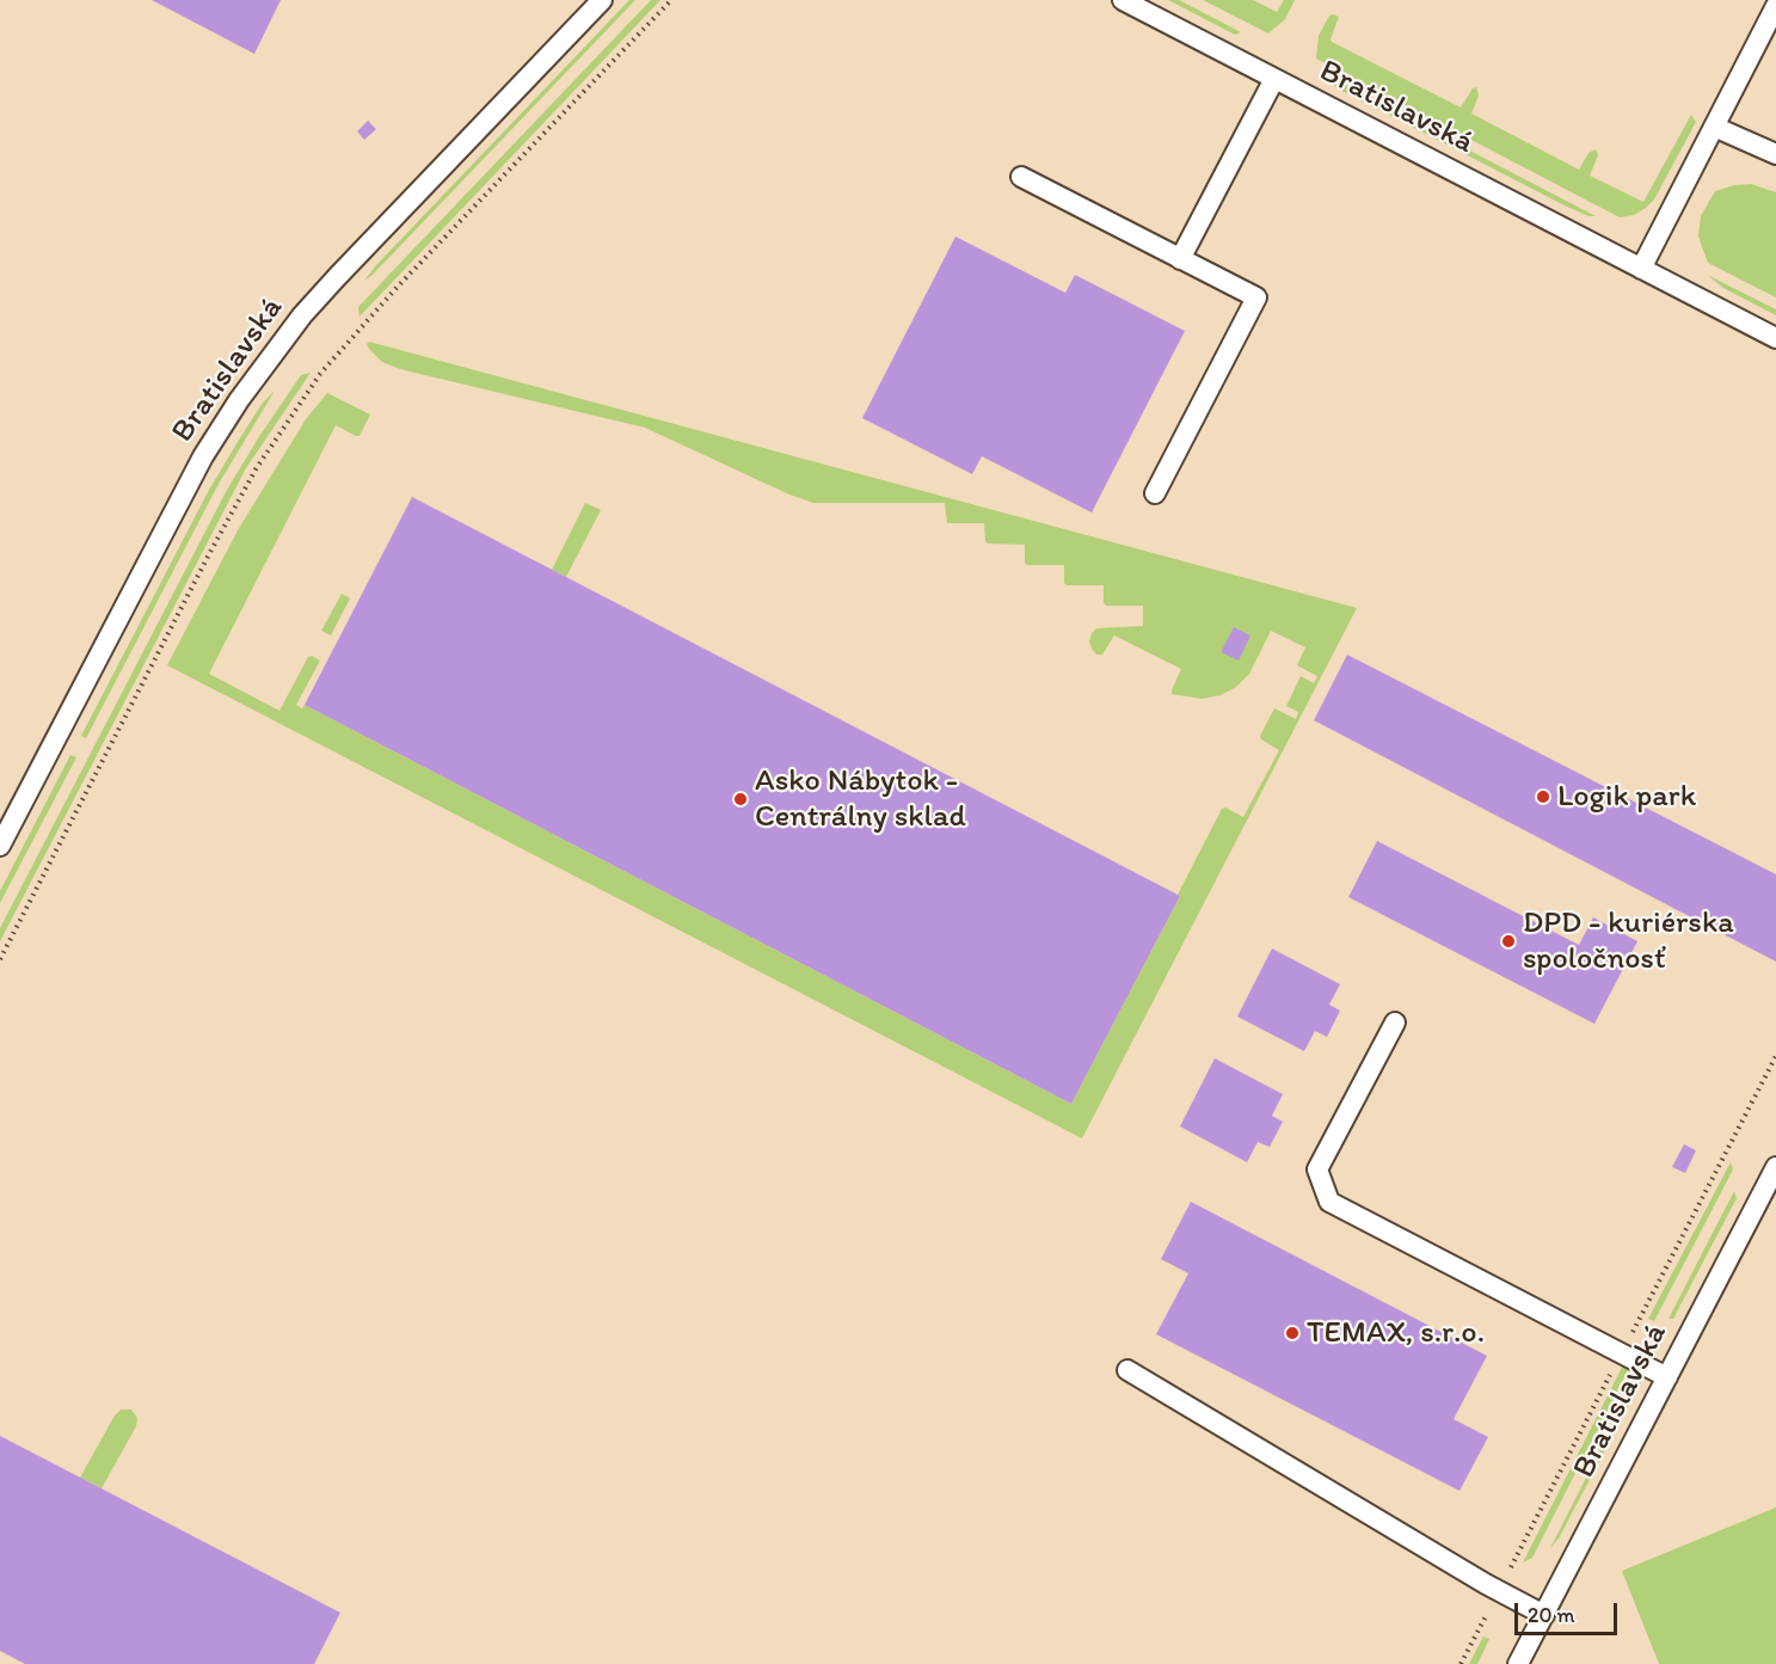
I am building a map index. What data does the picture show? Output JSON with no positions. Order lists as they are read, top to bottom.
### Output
{
  "streets": {
    "lane": ["Bratislavská"]
  },
  "places": [
    "Logik park",
    "Asko Nábytok - Centrálny sklad",
    "DPD - kuriérska spoločnosť",
    "TEMAX, s.r.o."
  ],
  "scale_bar": "20 m"
}
